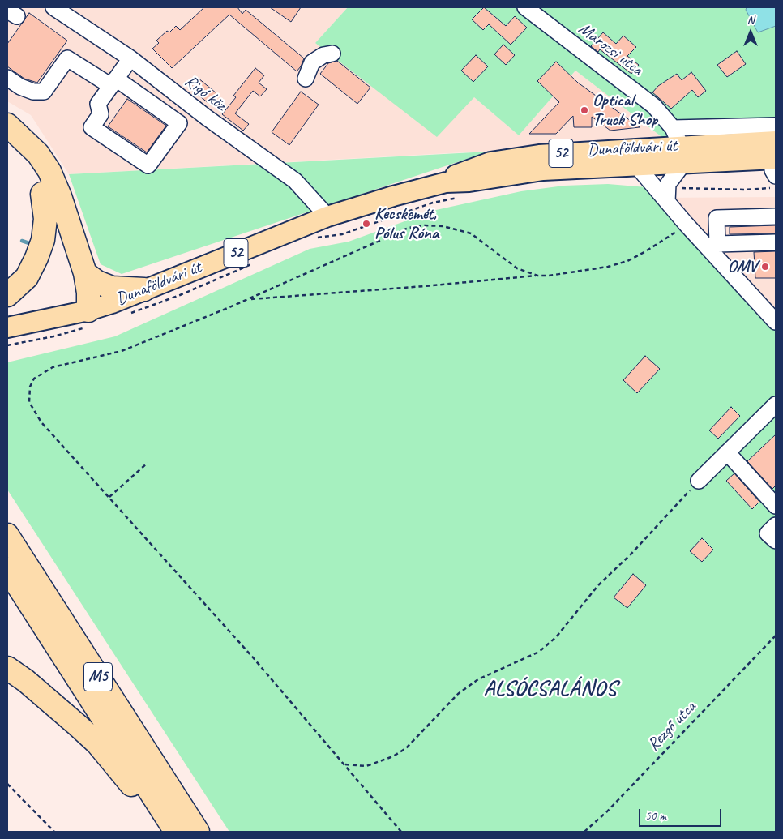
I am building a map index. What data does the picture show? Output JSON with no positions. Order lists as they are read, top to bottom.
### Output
{
  "streets": {
    "highway": ["M5"],
    "main road": ["Dunaföldvári út", "52"],
    "street": ["Marozsi utca", "Rigó köz"],
    "path": ["Rezgő utca"]
  },
  "crossings": [
    ["Marozsi utca", "Dunaföldvári út"],
    ["Rigó köz", "Dunaföldvári út"]
  ],
  "districts": ["ALSÓCSALÁNOS"],
  "places": ["Optical Truck Shop", "Kecskemét, Pólus Róna", "OMV"],
  "scale_bar": "50 m",
  "north": "top"
}
